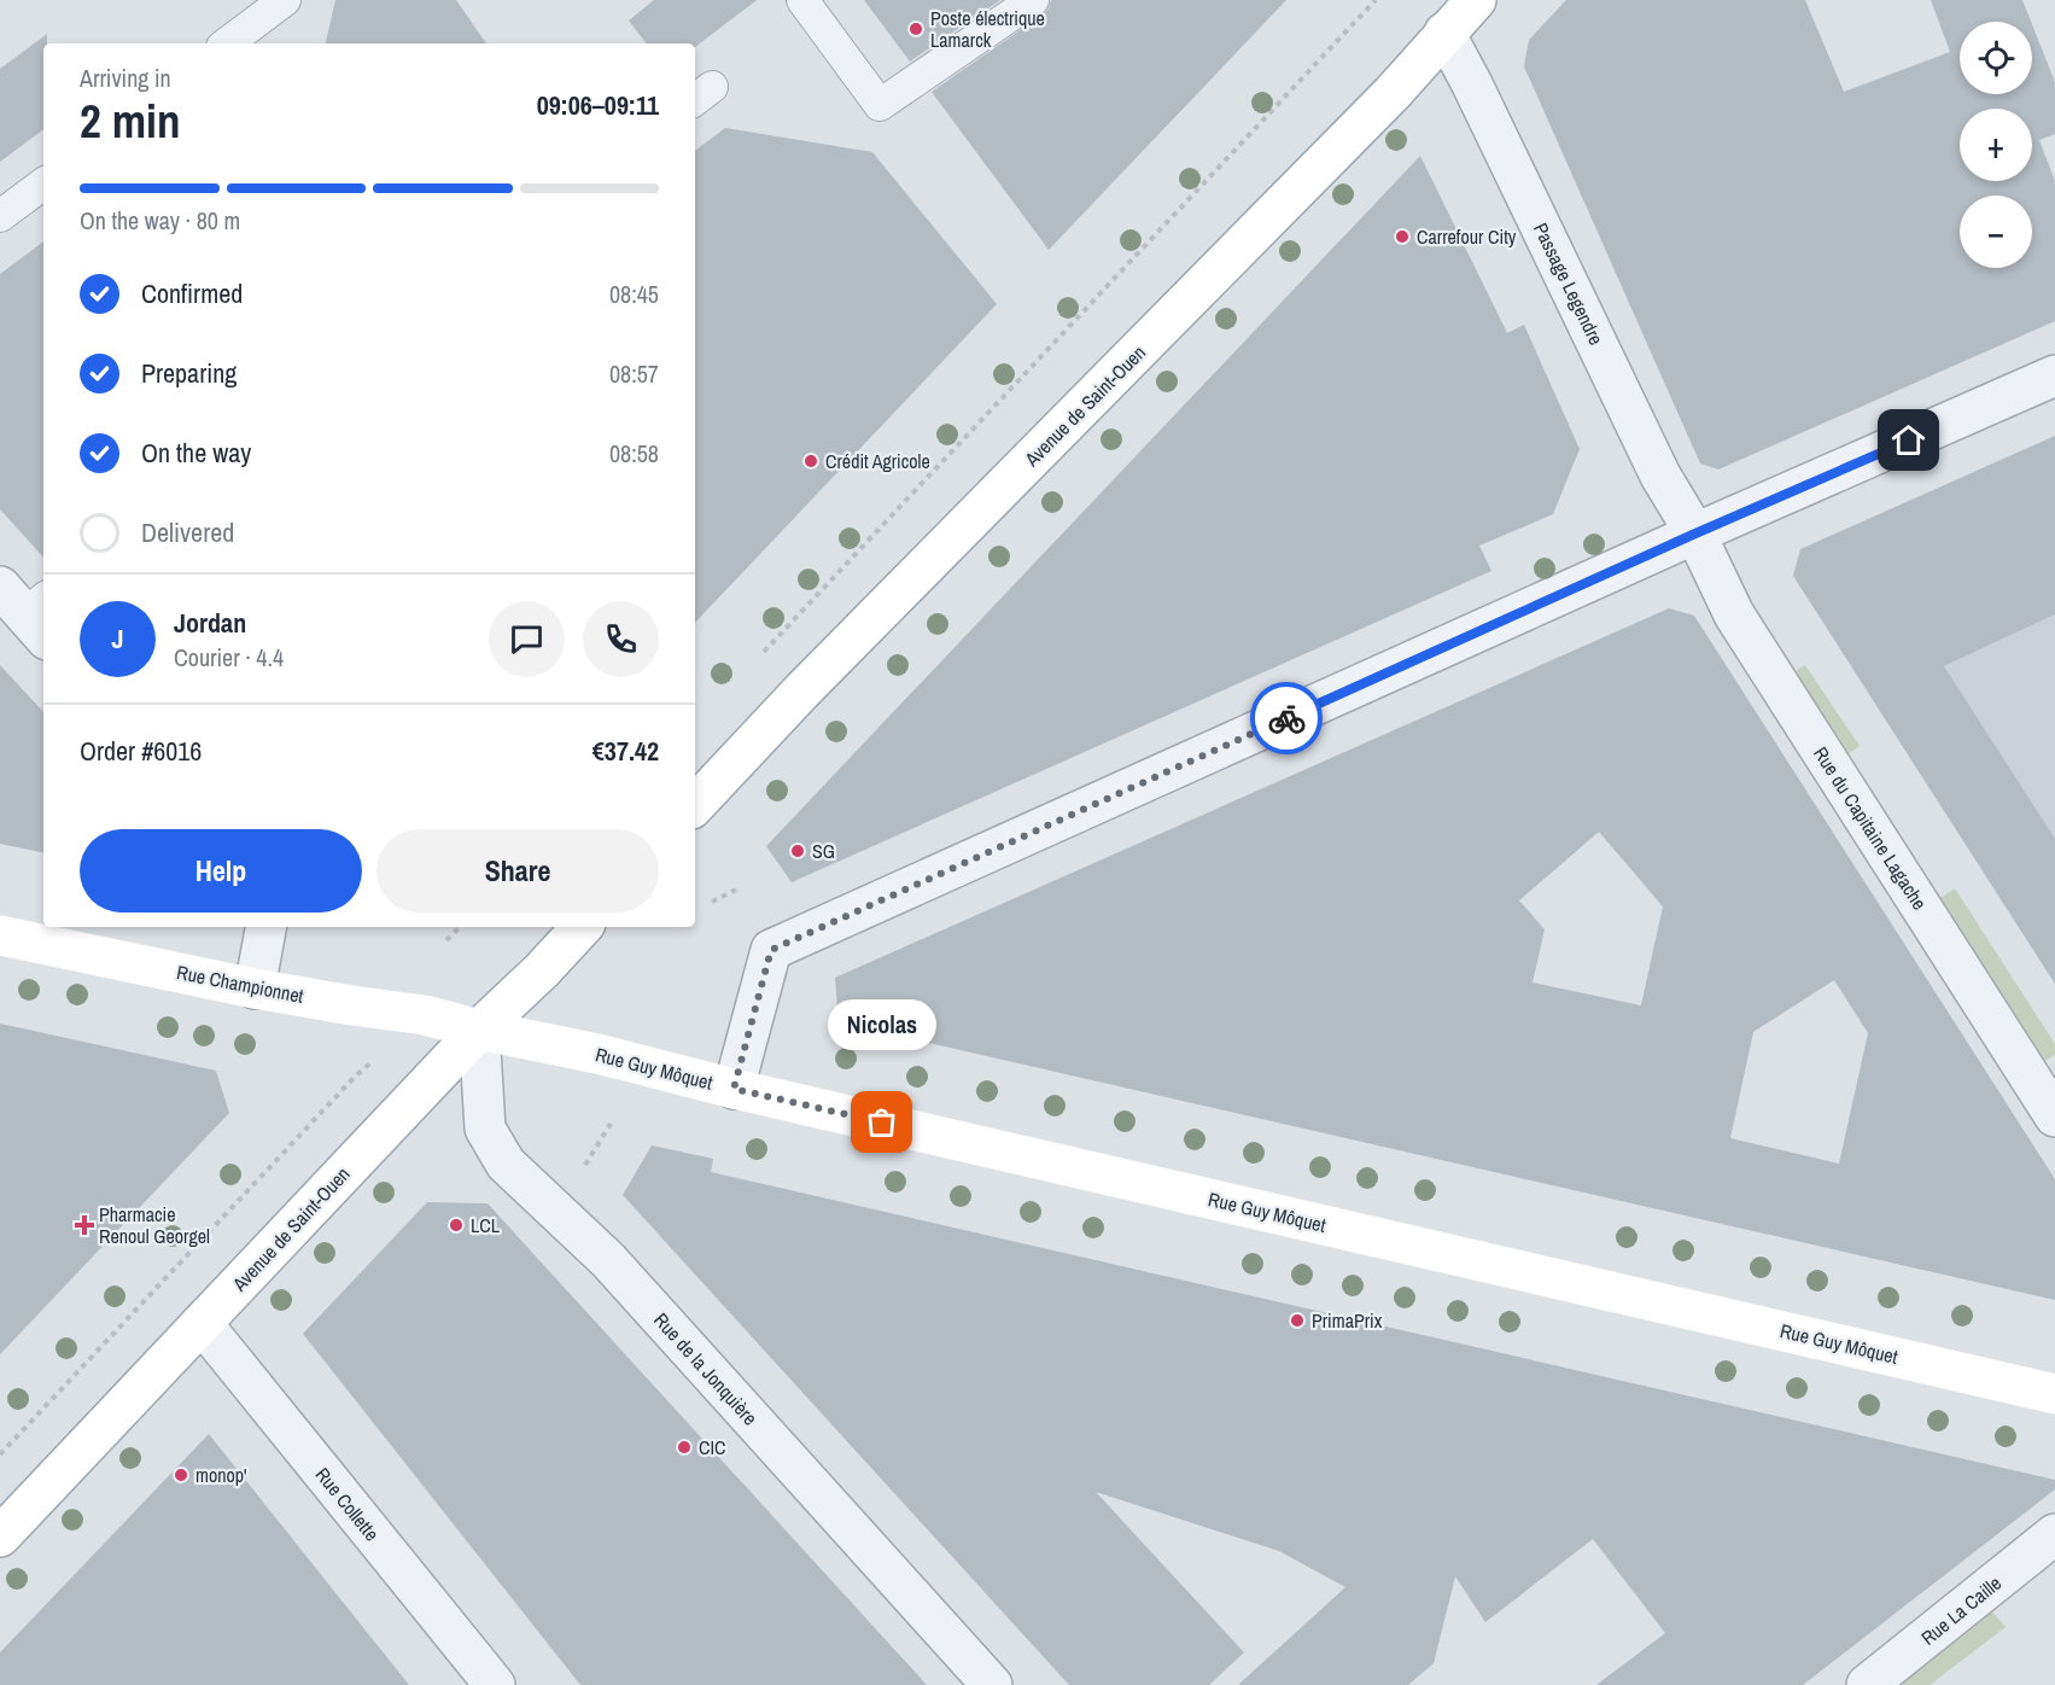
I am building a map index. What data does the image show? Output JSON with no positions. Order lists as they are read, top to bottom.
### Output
{
  "streets": {
    "main road": ["Avenue de Saint-Ouen", "Rue Championnet", "Rue Guy Môquet"],
    "street": [
      "Passage Legendre",
      "Rue du Capitaine Lagache",
      "Rue de la Jonquière",
      "Rue Collette",
      "Rue La Caille"
    ]
  },
  "crossings": [
    ["Passage Legendre", "Avenue de Saint-Ouen"],
    ["Passage Legendre", "Rue du Capitaine Lagache"],
    ["Avenue de Saint-Ouen", "Rue Championnet"],
    ["Avenue de Saint-Ouen", "Rue Guy Môquet"],
    ["Avenue de Saint-Ouen", "Rue de la Jonquière"],
    ["Avenue de Saint-Ouen", "Rue Collette"],
    ["Rue Championnet", "Rue Guy Môquet"],
    ["Rue Championnet", "Rue de la Jonquière"],
    ["Rue Guy Môquet", "Rue de la Jonquière"]
  ],
  "places": {
    "other": [
      "Poste électrique Lamarck",
      "Carrefour City",
      "Crédit Agricole",
      "SG",
      "Nicolas",
      "LCL",
      "PrimaPrix",
      "CIC",
      "monop'"
    ],
    "health": ["Pharmacie Renoul Georgel"]
  },
  "page": {
    "map_buttons": ["+", "−"],
    "heading": ["2 min", "Arriving in", "09:06–09:11"],
    "panel": [
      "Jordan",
      "Courier · 4.4",
      "Order #6016",
      "€37.42"
    ],
    "bar": "On the way · 80 m",
    "list": [
      ["Confirmed", "08:45"],
      ["Preparing", "08:57"],
      ["On the way", "08:58"],
      "Delivered"
    ],
    "round": "J",
    "buttons": ["Help", "Share"],
    "bubble": "Nicolas"
  }
}
